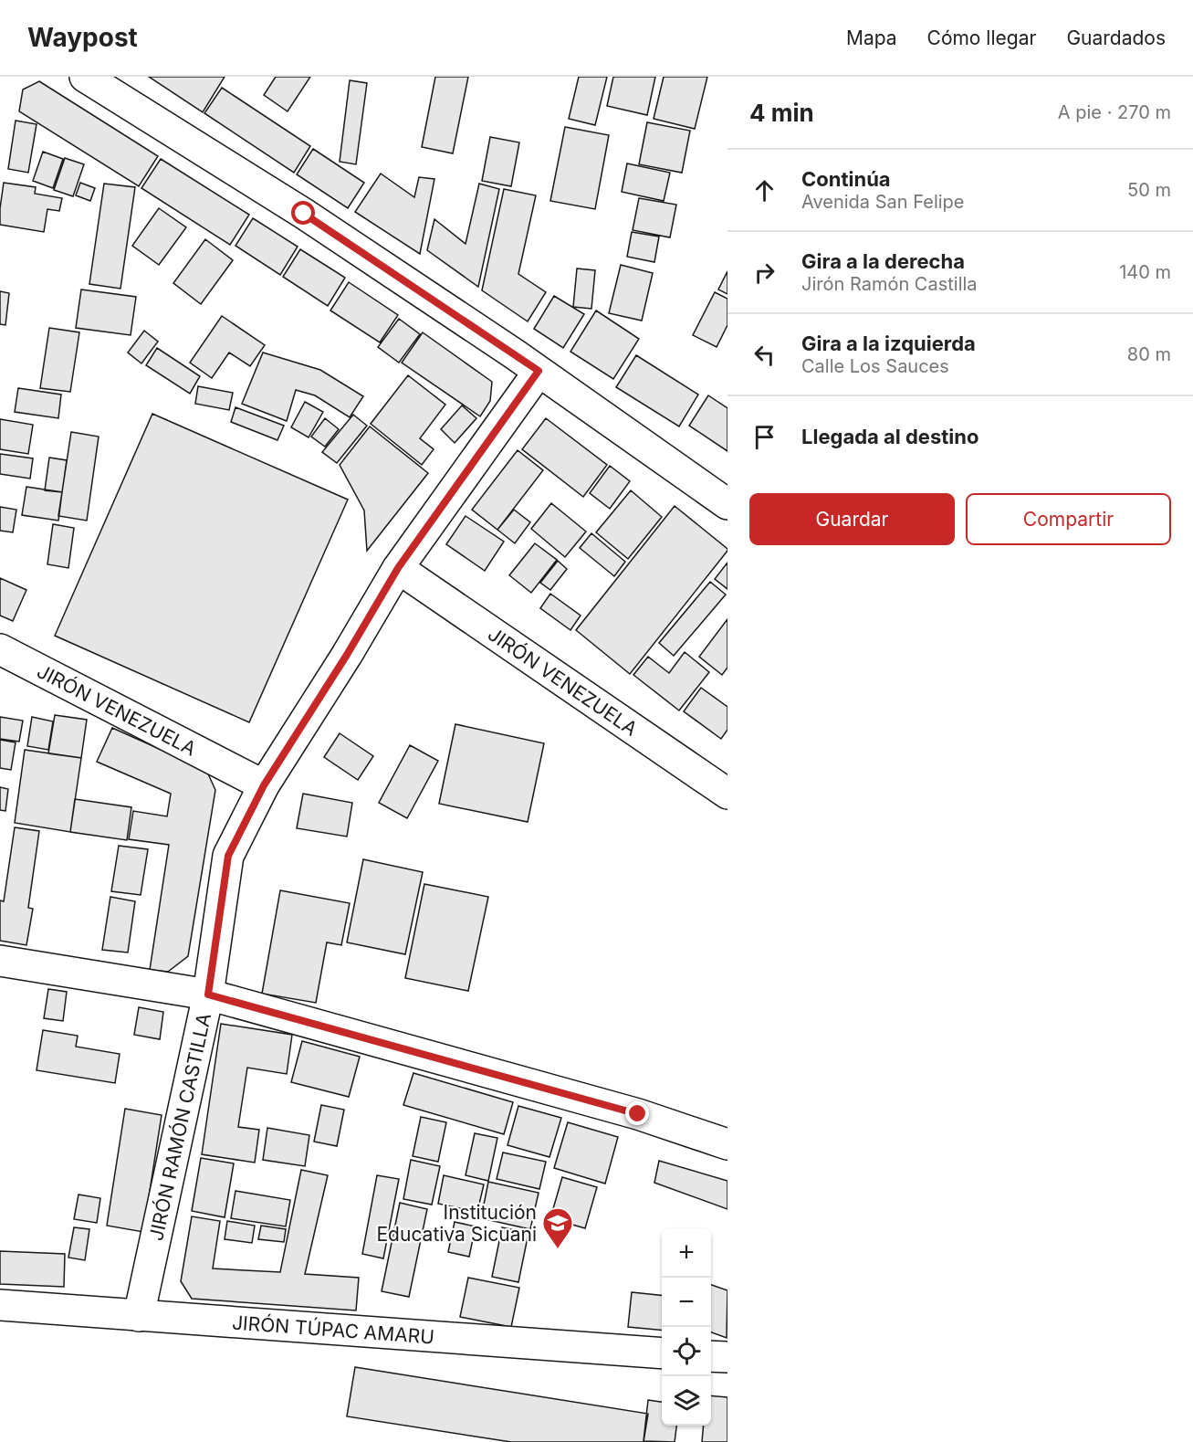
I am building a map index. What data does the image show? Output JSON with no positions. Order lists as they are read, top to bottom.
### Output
{
  "streets": {
    "street": ["JIRÓN VENEZUELA", "JIRÓN RAMÓN CASTILLA", "JIRÓN TÚPAC AMARU"]
  },
  "crossings": [
    ["JIRÓN VENEZUELA", "JIRÓN RAMÓN CASTILLA"],
    ["JIRÓN RAMÓN CASTILLA", "JIRÓN TÚPAC AMARU"]
  ],
  "places": {
    "school or university": ["Institución Educativa Sicuani"]
  },
  "page": {
    "header": "Waypost",
    "nav": ["Mapa", "Cómo llegar", "Guardados"],
    "heading": ["4 min", "A pie · 270 m"],
    "list": [
      ["Continúa", "Avenida San Felipe", "50 m"],
      ["Gira a la derecha", "Jirón Ramón Castilla", "140 m"],
      ["Gira a la izquierda", "Calle Los Sauces", "80 m"],
      "Llegada al destino"
    ],
    "buttons": ["Guardar", "Compartir"],
    "map_buttons": ["+", "−"]
  }
}
